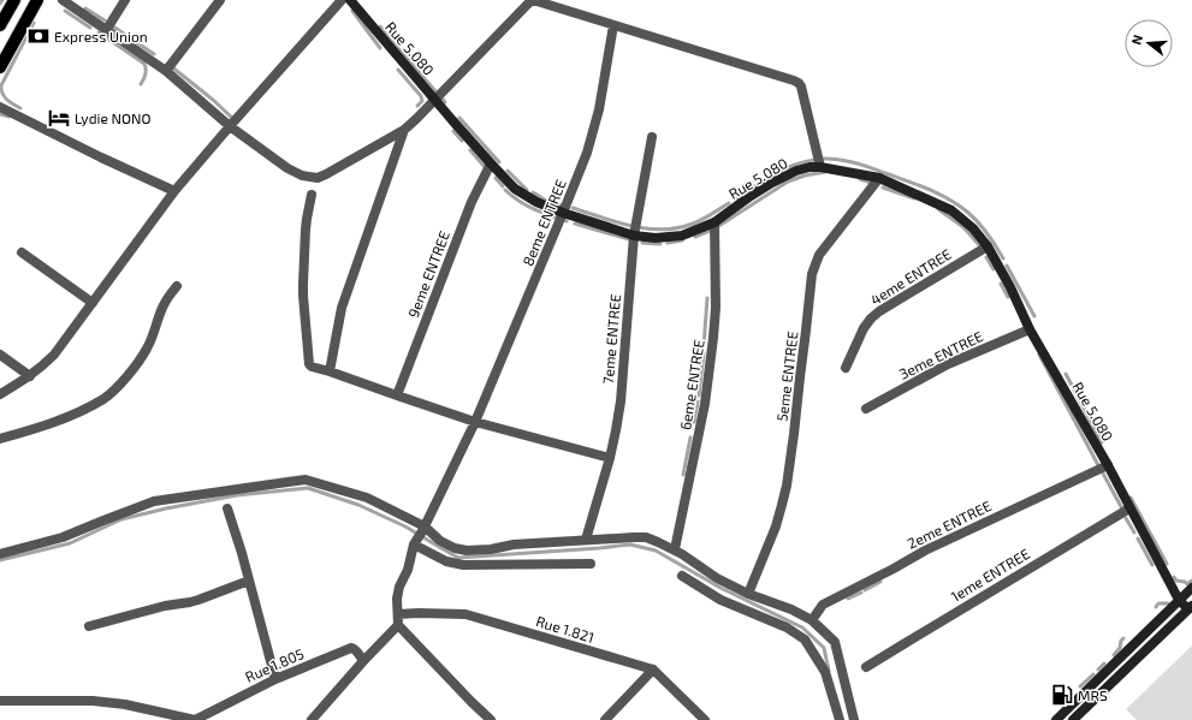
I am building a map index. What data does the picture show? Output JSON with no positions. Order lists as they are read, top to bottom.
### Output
{
  "streets": {
    "main road": ["Rue 5.080"],
    "street": [
      "8eme ENTREE",
      "9eme ENTREE",
      "4eme ENTREE",
      "7eme ENTREE",
      "3eme ENTREE",
      "5eme ENTREE",
      "6eme ENTREE",
      "2eme ENTREE",
      "1eme ENTREE",
      "Rue 1.821",
      "Rue 1.805"
    ]
  },
  "crossings": [
    ["Rue 5.080", "8eme ENTREE"],
    ["Rue 5.080", "9eme ENTREE"],
    ["Rue 5.080", "4eme ENTREE"],
    ["Rue 5.080", "7eme ENTREE"],
    ["Rue 5.080", "3eme ENTREE"],
    ["Rue 5.080", "5eme ENTREE"],
    ["Rue 5.080", "6eme ENTREE"],
    ["Rue 5.080", "2eme ENTREE"],
    ["Rue 5.080", "1eme ENTREE"],
    ["8eme ENTREE", "Rue 1.821"]
  ],
  "places": {
    "bank": ["Express Union"],
    "hotel": ["Lydie NONO"],
    "fuel station": ["MRS"]
  },
  "north": "left"
}
